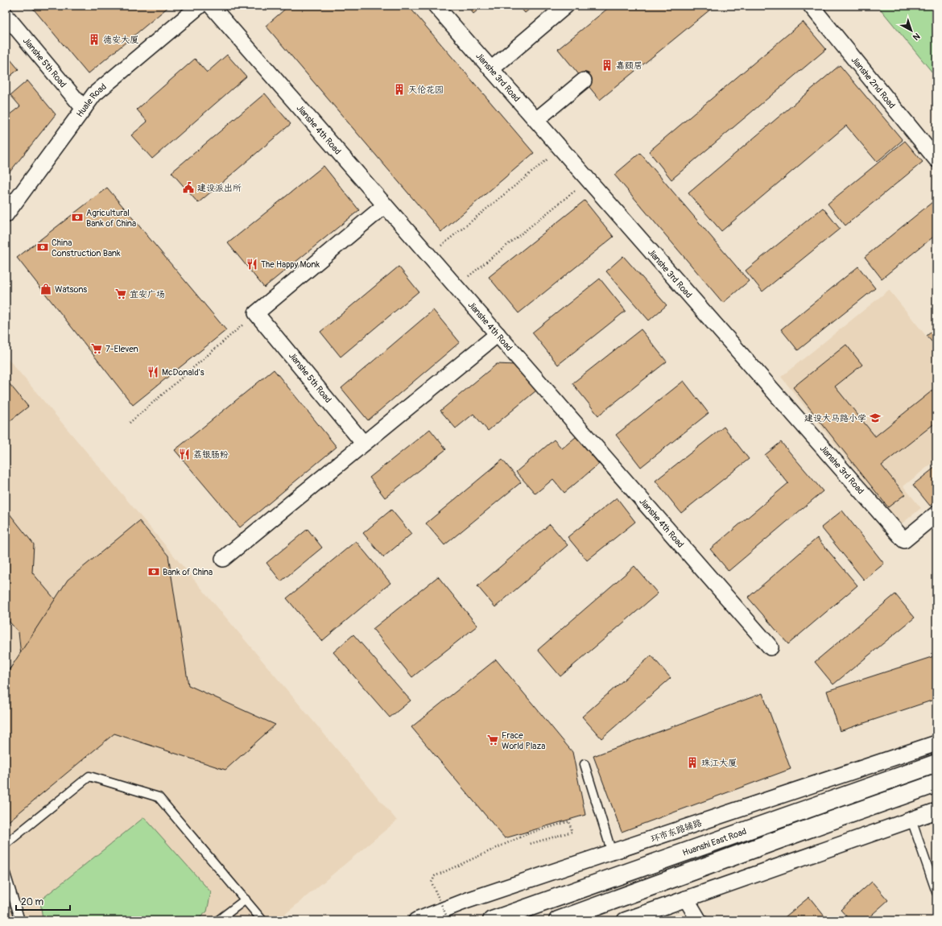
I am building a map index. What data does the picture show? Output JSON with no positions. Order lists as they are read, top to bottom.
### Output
{
  "streets": {
    "highway": ["Huanshi East Road"],
    "street": [
      "Jianshe 5th Road",
      "Jianshe 3rd Road",
      "Jianshe 2nd Road",
      "Huale Road",
      "Jianshe 4th Road",
      "环市东路辅路"
    ]
  },
  "crossings": [
    ["Jianshe 5th Road", "Huale Road"]
  ],
  "places": {
    "building": [
      "德安大厦",
      "嘉颐居",
      "天伦花园",
      "珠江大厦"
    ],
    "public building": ["建设派出所"],
    "bank": ["Agricultural Bank of China", "China Construction Bank", "Bank of China"],
    "restaurant": ["The Happy Monk", "McDonald's", "荔银肠粉"],
    "shop": ["Watsons"],
    "supermarket": ["宜安广场", "7-Eleven", "Frace World Plaza"],
    "school or university": ["建设大马路小学"]
  },
  "scale_bar": "20 m",
  "north": "bottom right"
}
